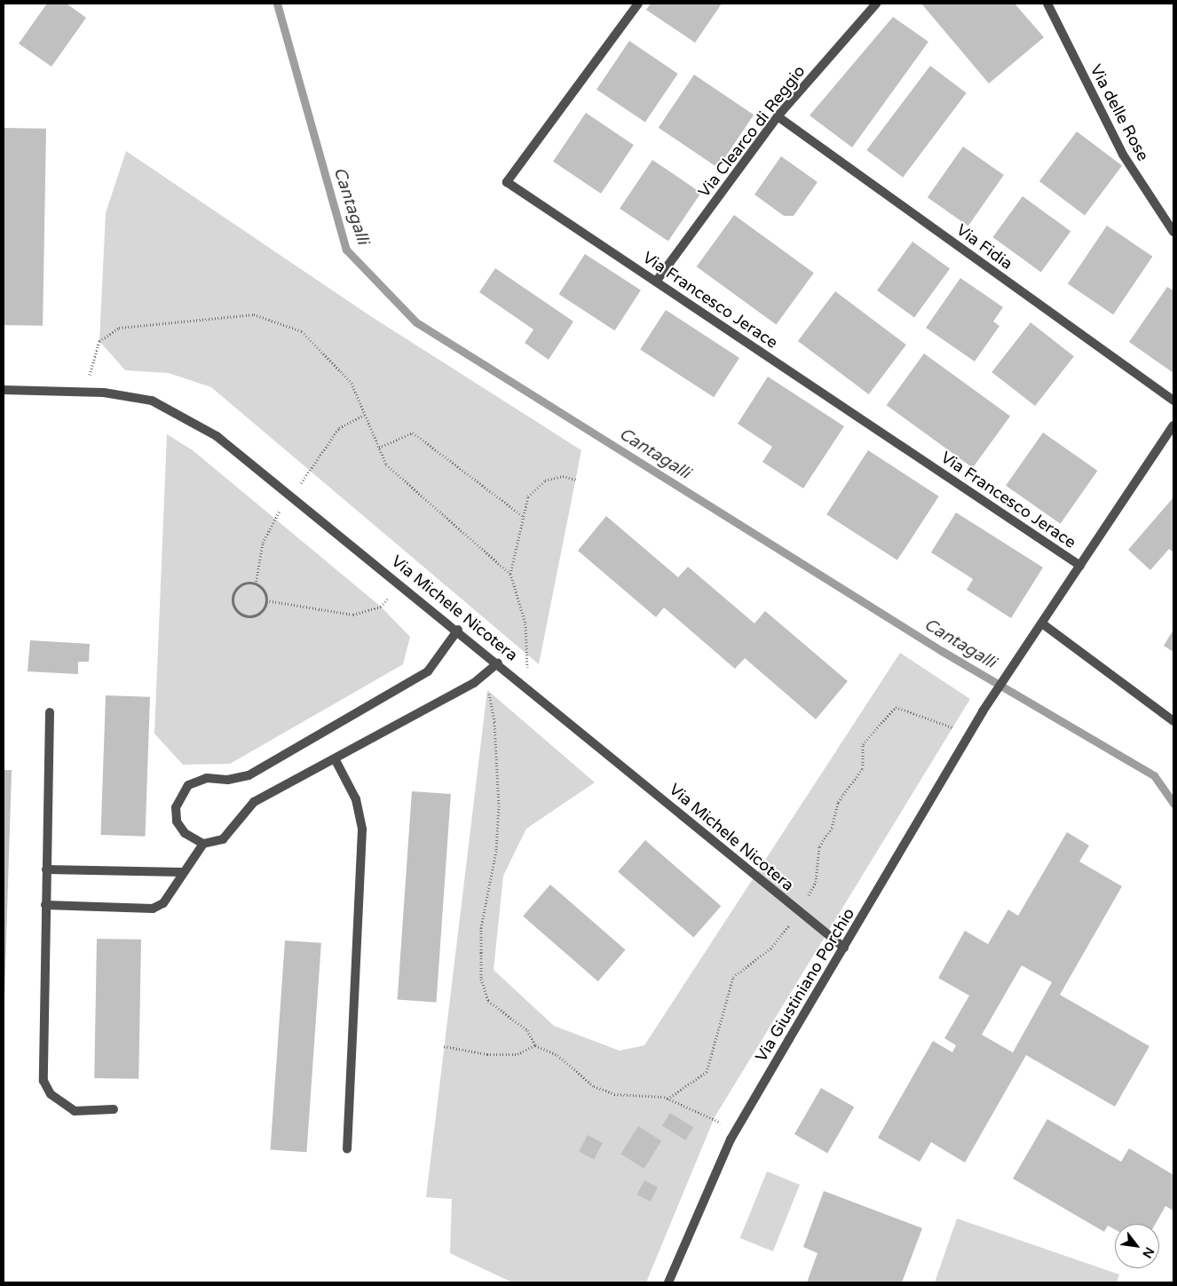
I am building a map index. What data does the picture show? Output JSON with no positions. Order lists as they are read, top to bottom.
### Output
{
  "streets": {
    "street": [
      "Via delle Rose",
      "Via Clearco di Reggio",
      "Via Fidia",
      "Via Francesco Jerace",
      "Via Michele Nicotera",
      "Via Giustiniano Porchio"
    ]
  },
  "crossings": [
    ["Via Clearco di Reggio", "Via Fidia"],
    ["Via Clearco di Reggio", "Via Francesco Jerace"],
    ["Via Michele Nicotera", "Via Giustiniano Porchio"]
  ],
  "water": ["Cantagalli"],
  "north": "bottom right"
}
